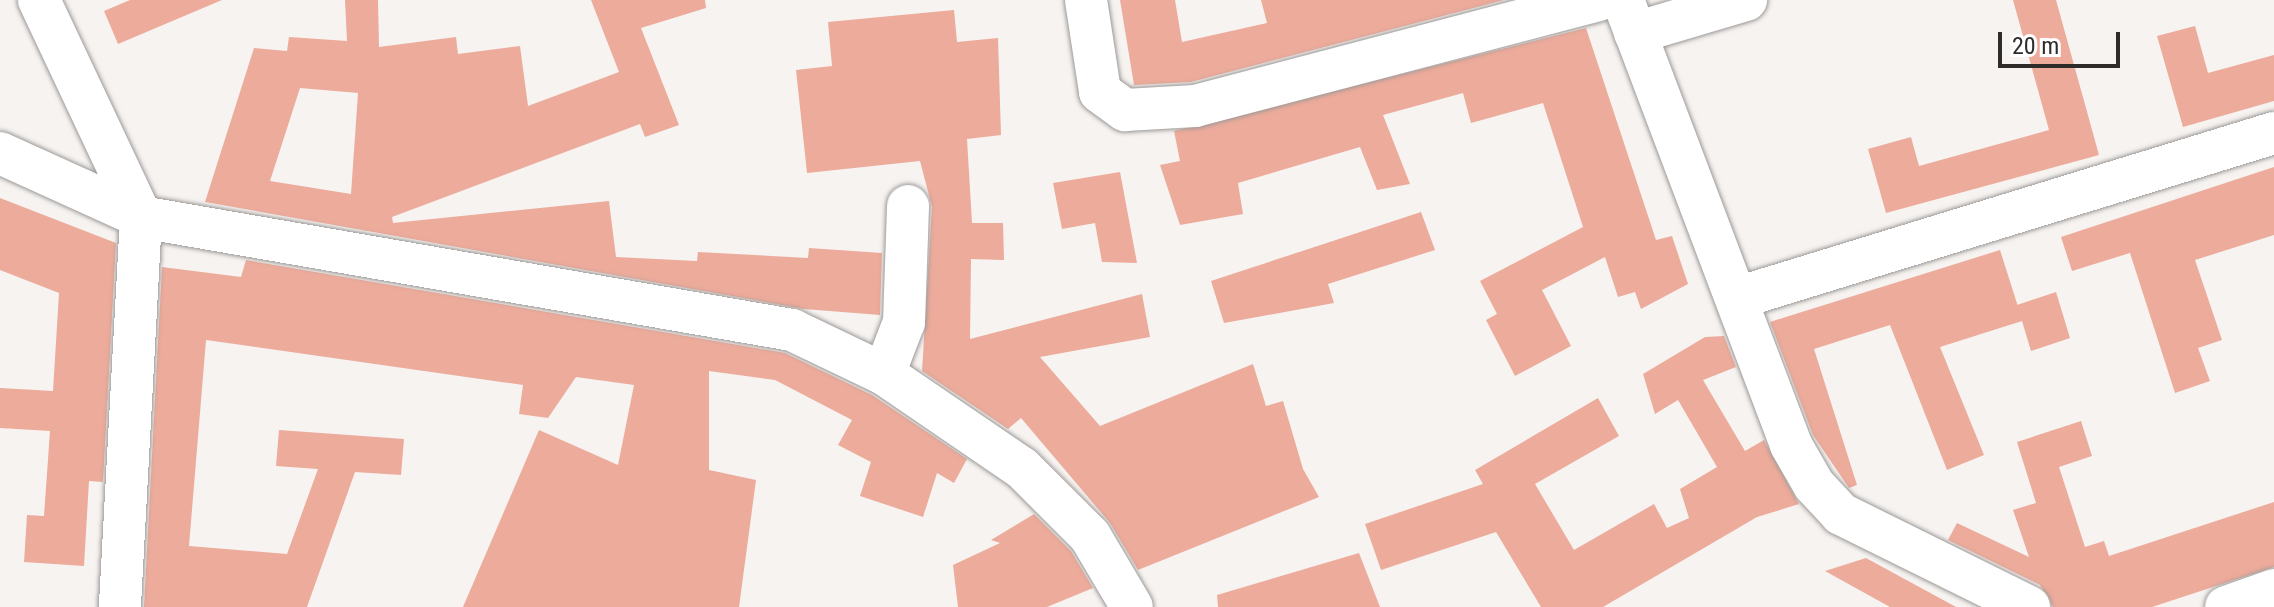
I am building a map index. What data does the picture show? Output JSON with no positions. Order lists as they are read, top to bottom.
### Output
{
  "scale_bar": "20 m"
}
